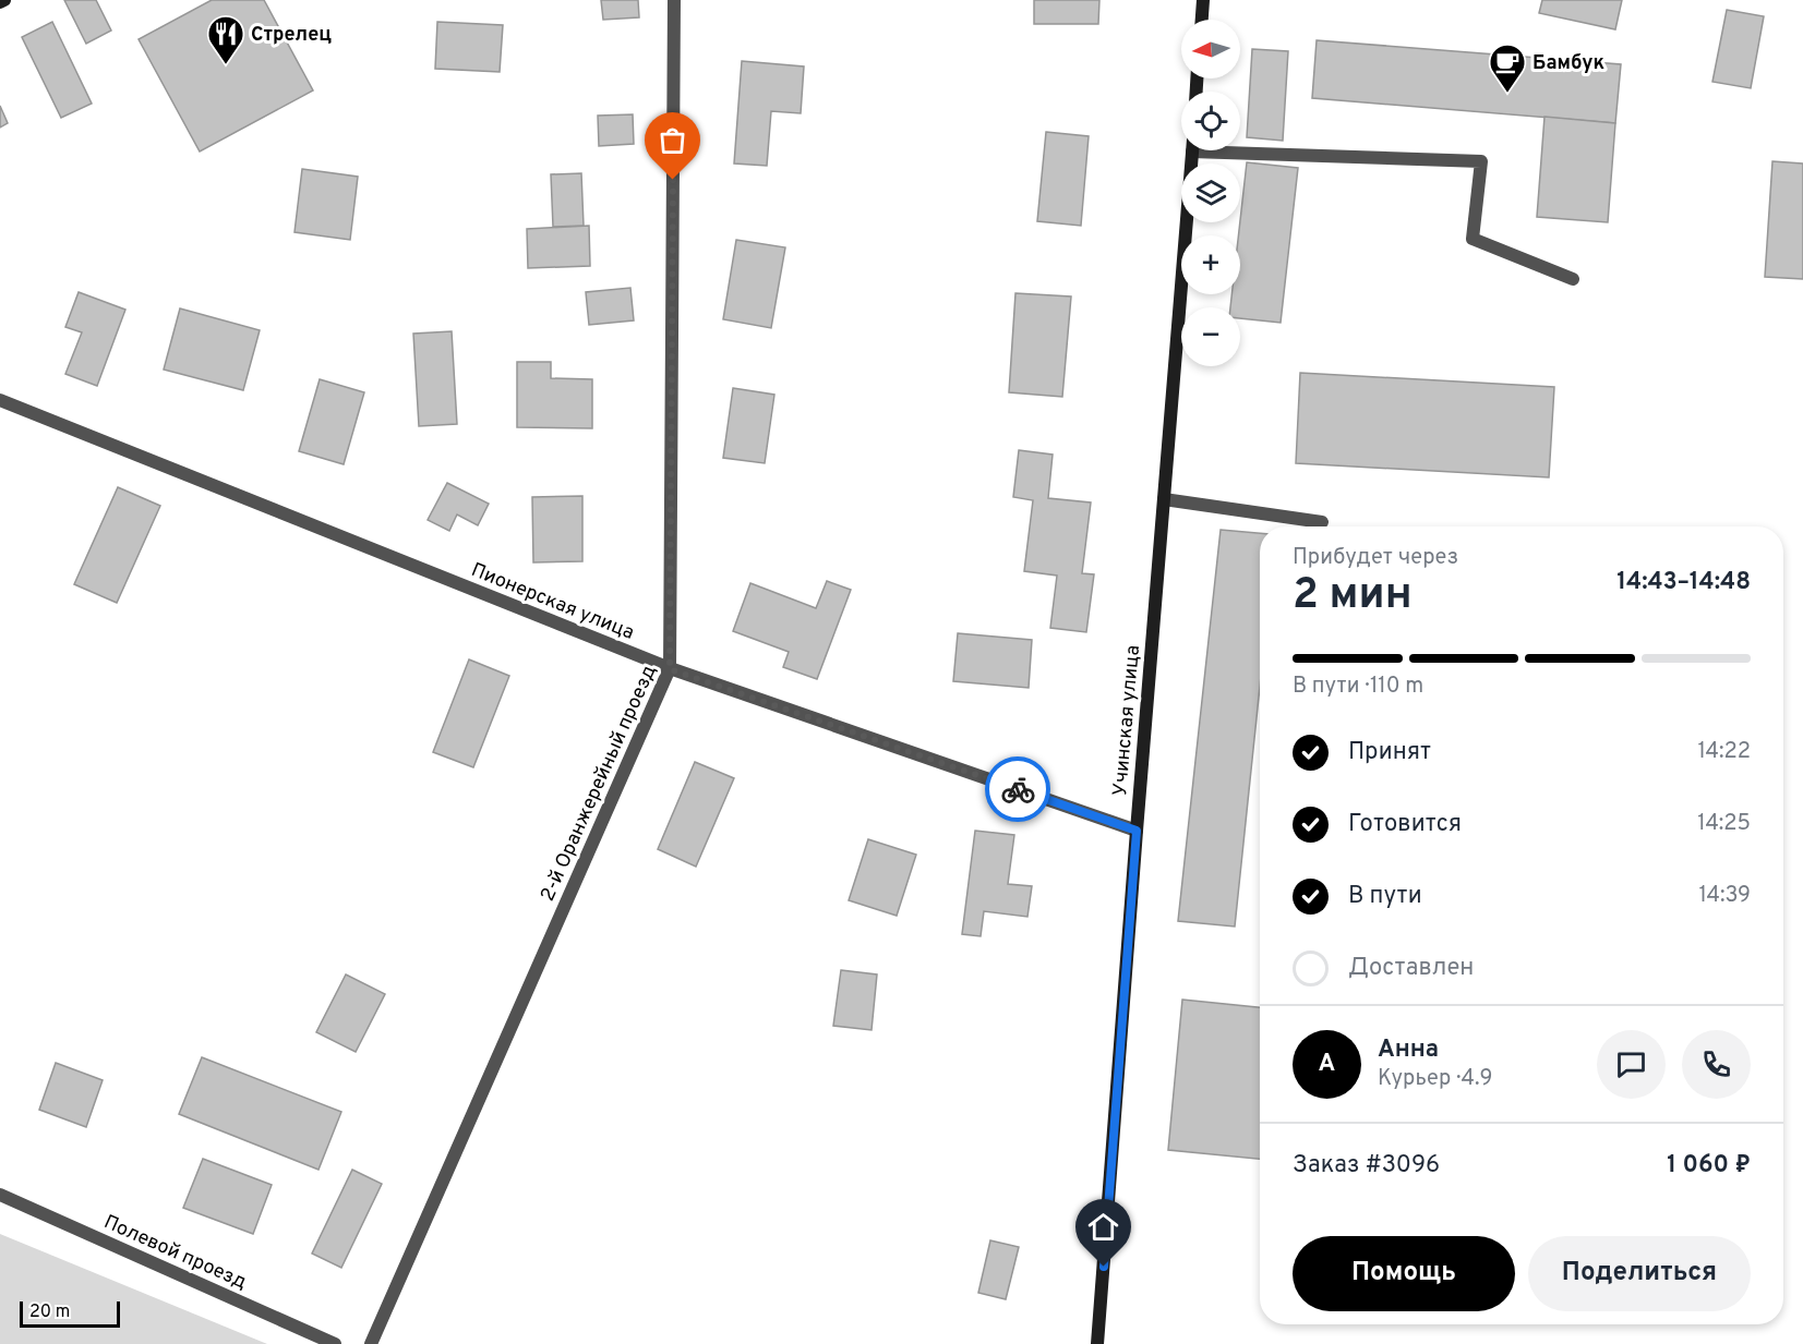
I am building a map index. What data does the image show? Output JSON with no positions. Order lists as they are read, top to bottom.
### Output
{
  "streets": {
    "main road": ["Учинская улица"],
    "street": ["Пионерская улица", "2-й Оранжерейный проезд", "Полевой проезд"]
  },
  "crossings": [
    ["Пионерская улица", "Учинская улица"],
    ["Пионерская улица", "2-й Оранжерейный проезд"]
  ],
  "places": {
    "restaurant": ["Стрелец"],
    "cafe": ["Бамбук"]
  },
  "scale_bar": "20 m",
  "north": "left",
  "page": {
    "map_buttons": ["+", "−"],
    "heading": ["2 мин", "Прибудет через", "14:43–14:48"],
    "panel": [
      "Анна",
      "Курьер · 4.9",
      "Заказ #3096",
      "1 060 ₽"
    ],
    "bar": "В пути · 110 m",
    "list": [
      ["Принят", "14:22"],
      ["Готовится", "14:25"],
      ["В пути", "14:39"],
      "Доставлен"
    ],
    "round": "А",
    "buttons": ["Помощь", "Поделиться"],
    "scale": "20 m"
  }
}
